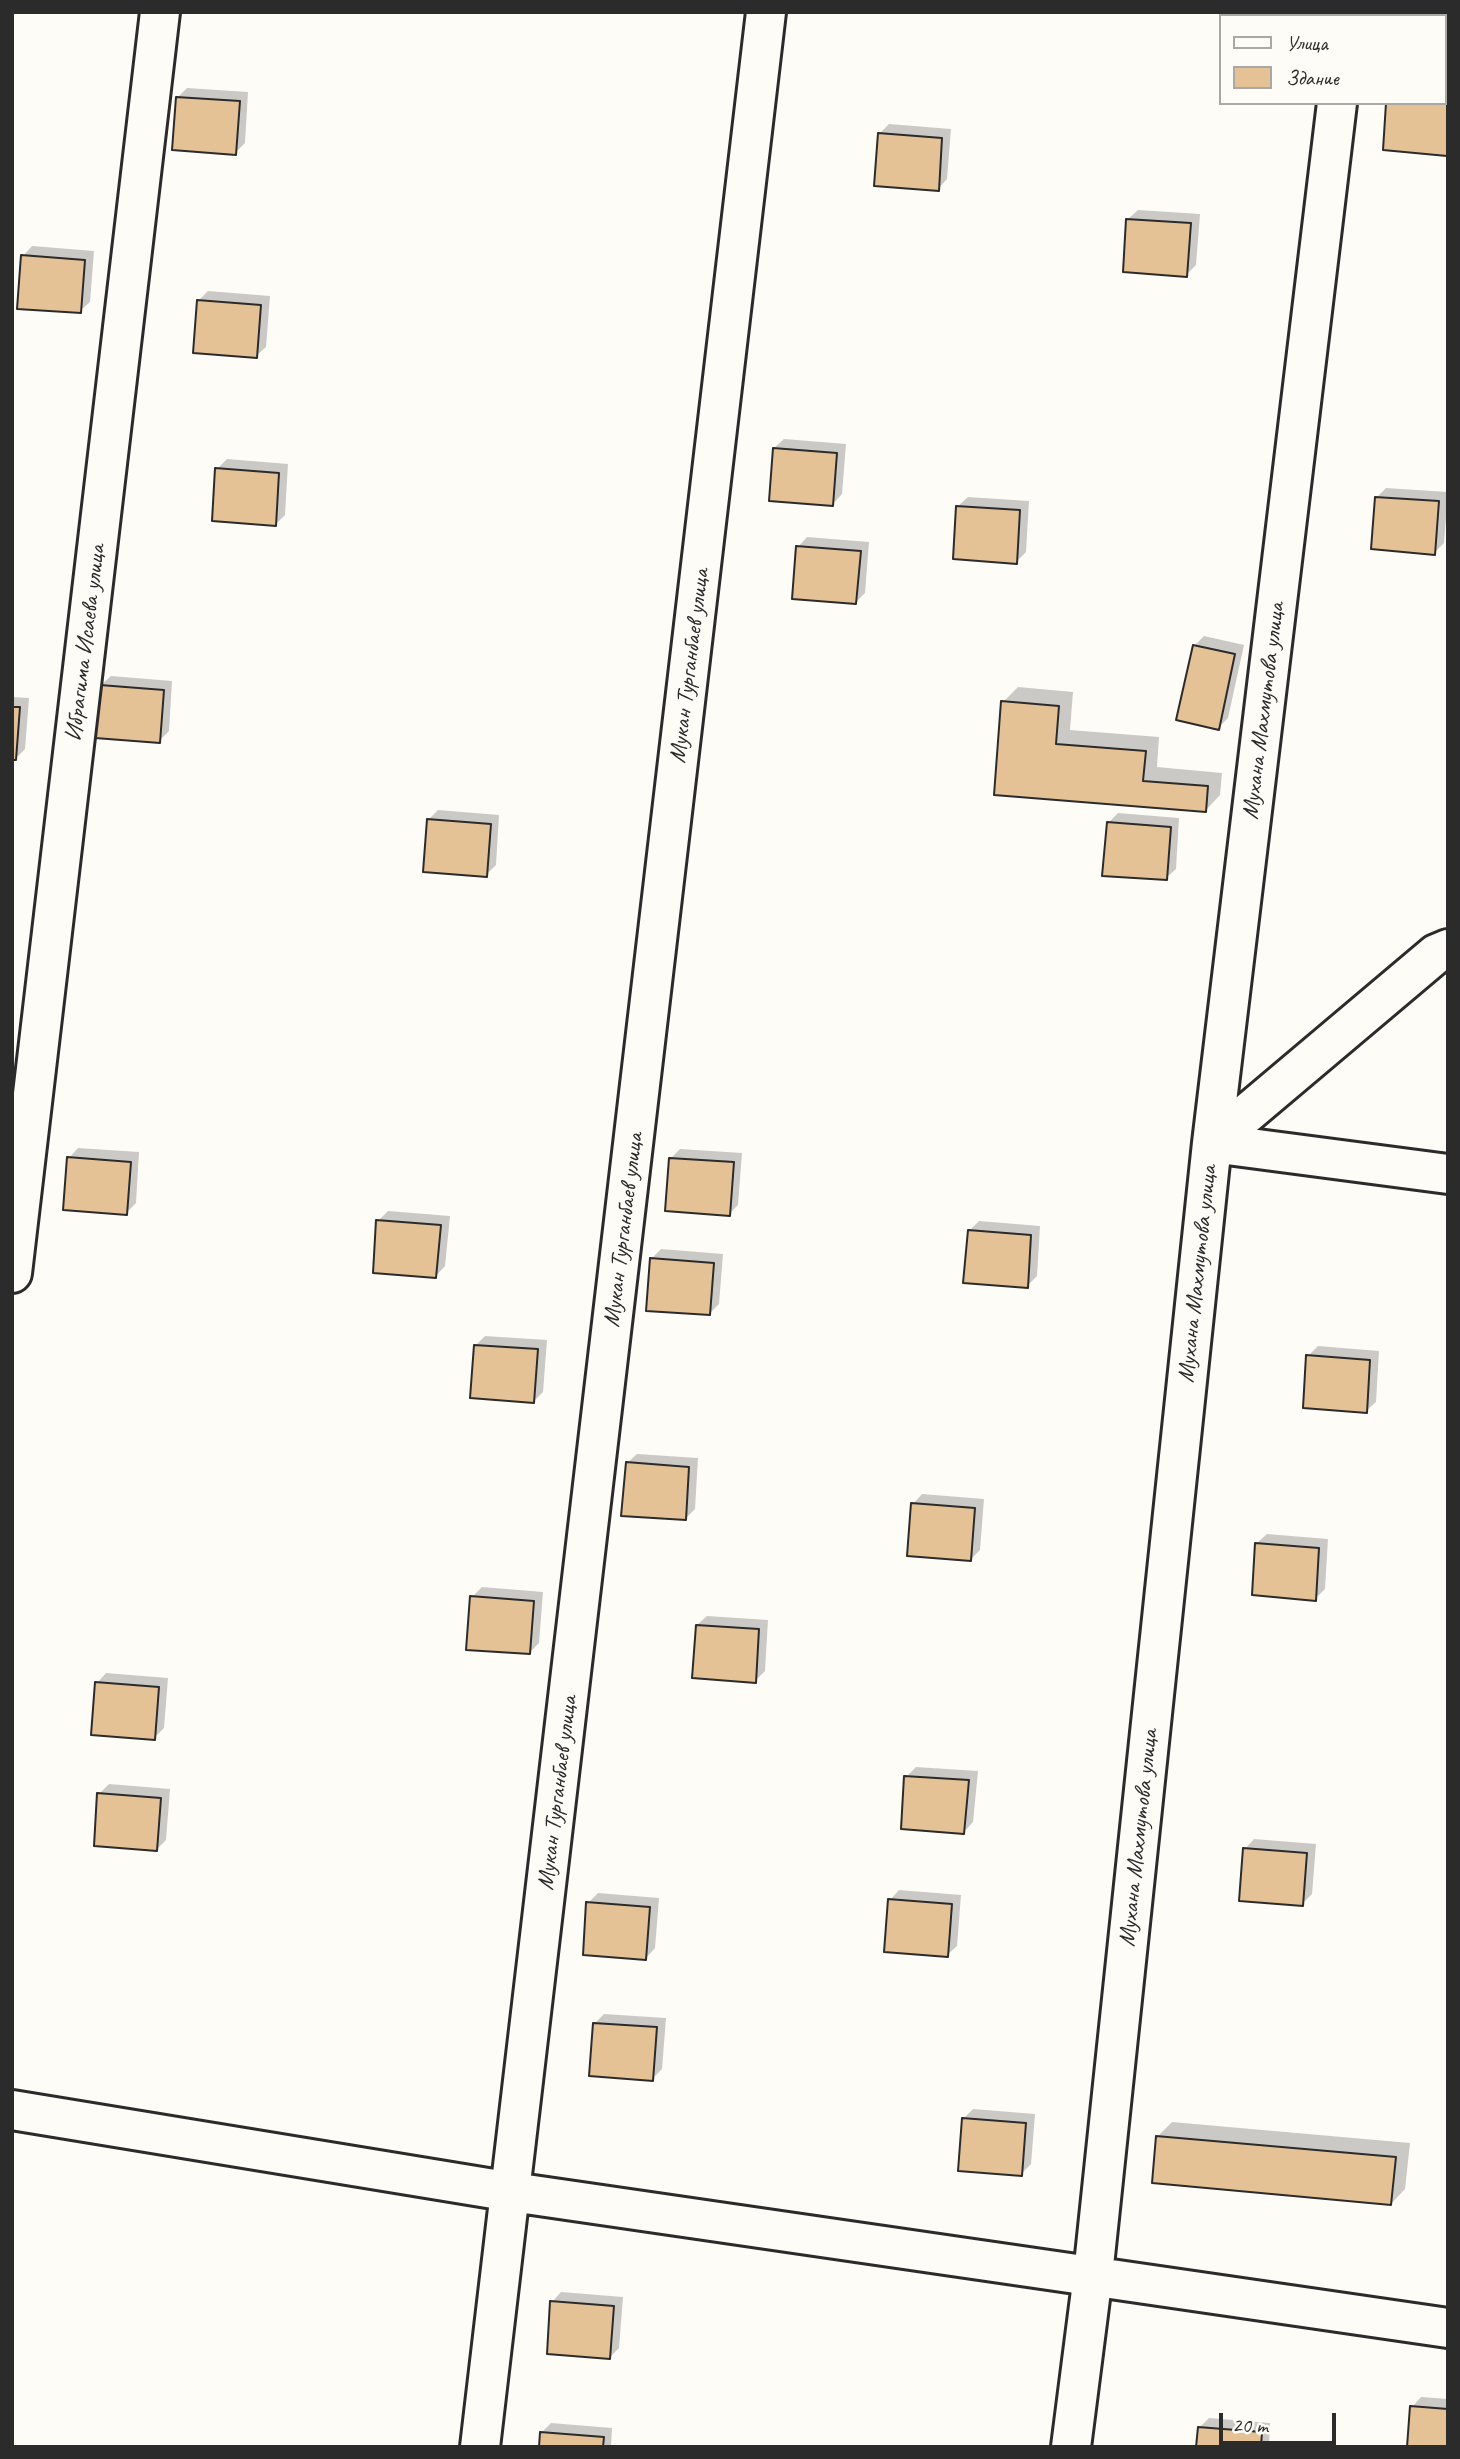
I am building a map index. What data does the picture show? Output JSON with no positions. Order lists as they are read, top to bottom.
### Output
{
  "streets": {
    "street": ["Ибрагима Исаева улица", "Мукан Турганбаев улица", "Мухана Махмутова улица"]
  },
  "legend": ["Улица", "Здание"],
  "scale_bar": "20 m"
}
